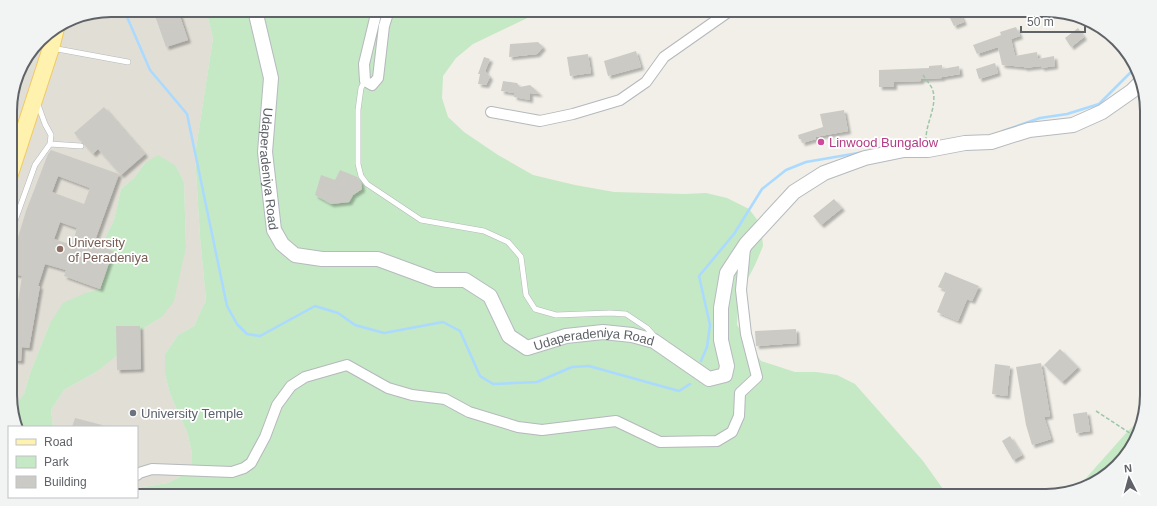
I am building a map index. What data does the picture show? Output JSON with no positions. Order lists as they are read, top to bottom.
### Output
{
  "streets": {
    "street": ["Udaperadeniya Road"]
  },
  "places": ["Linwood Bungalow", "University of Peradeniya", "University Temple"],
  "legend": ["Road", "Park", "Building"],
  "scale_bar": "50 m",
  "north": "top"
}
